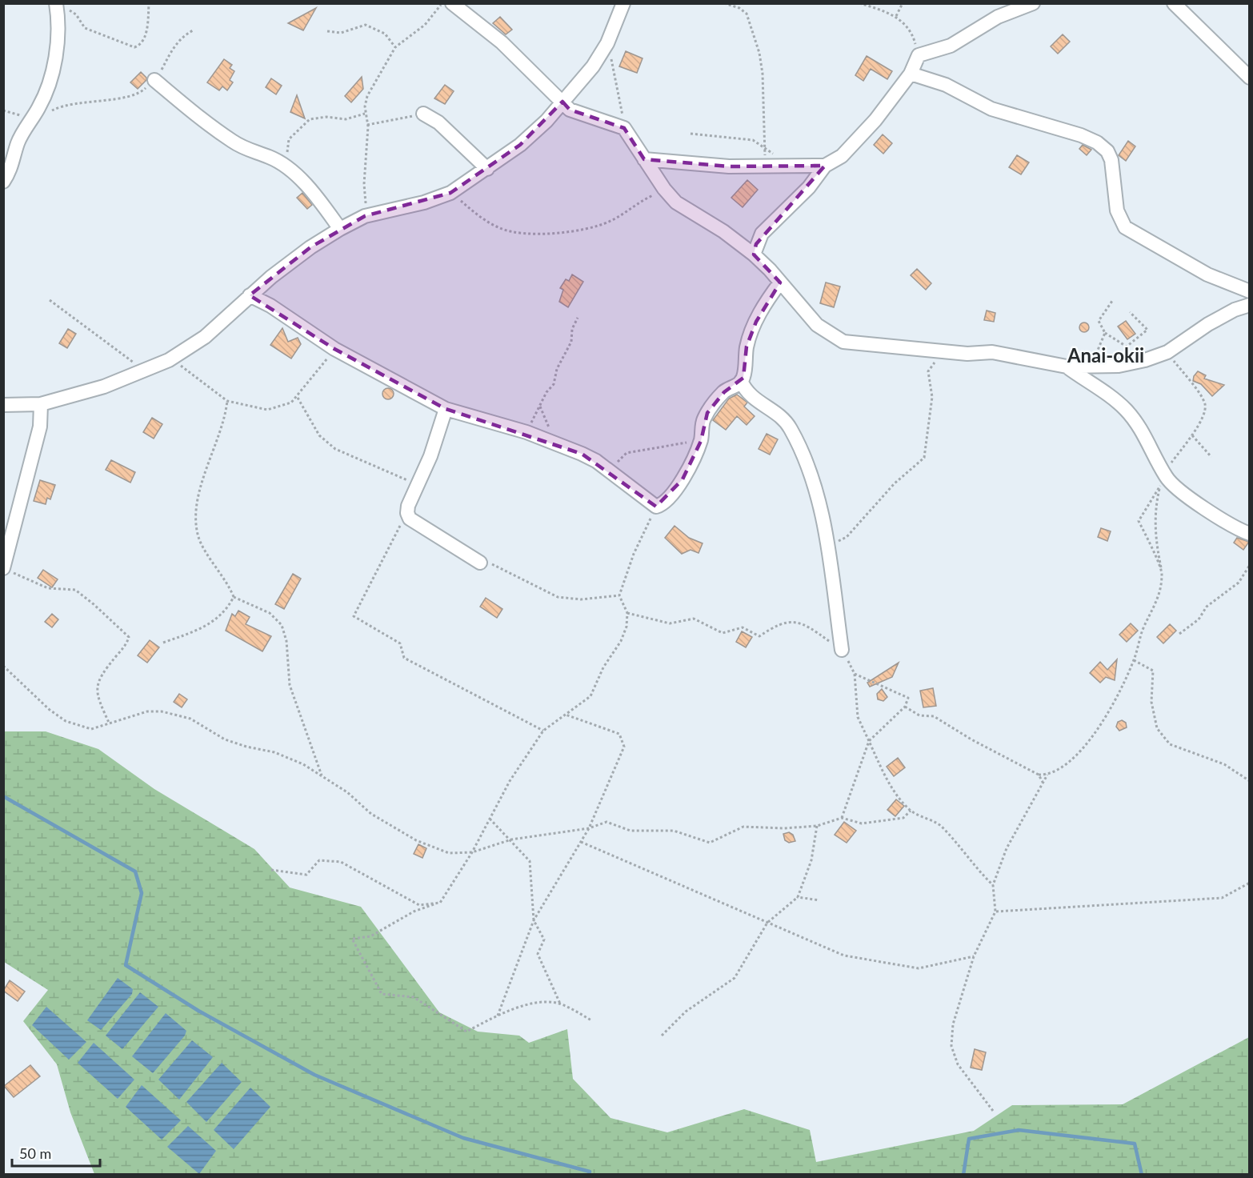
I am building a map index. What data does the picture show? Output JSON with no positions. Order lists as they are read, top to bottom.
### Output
{
  "districts": ["Anai-okii"],
  "scale_bar": "50 m"
}
